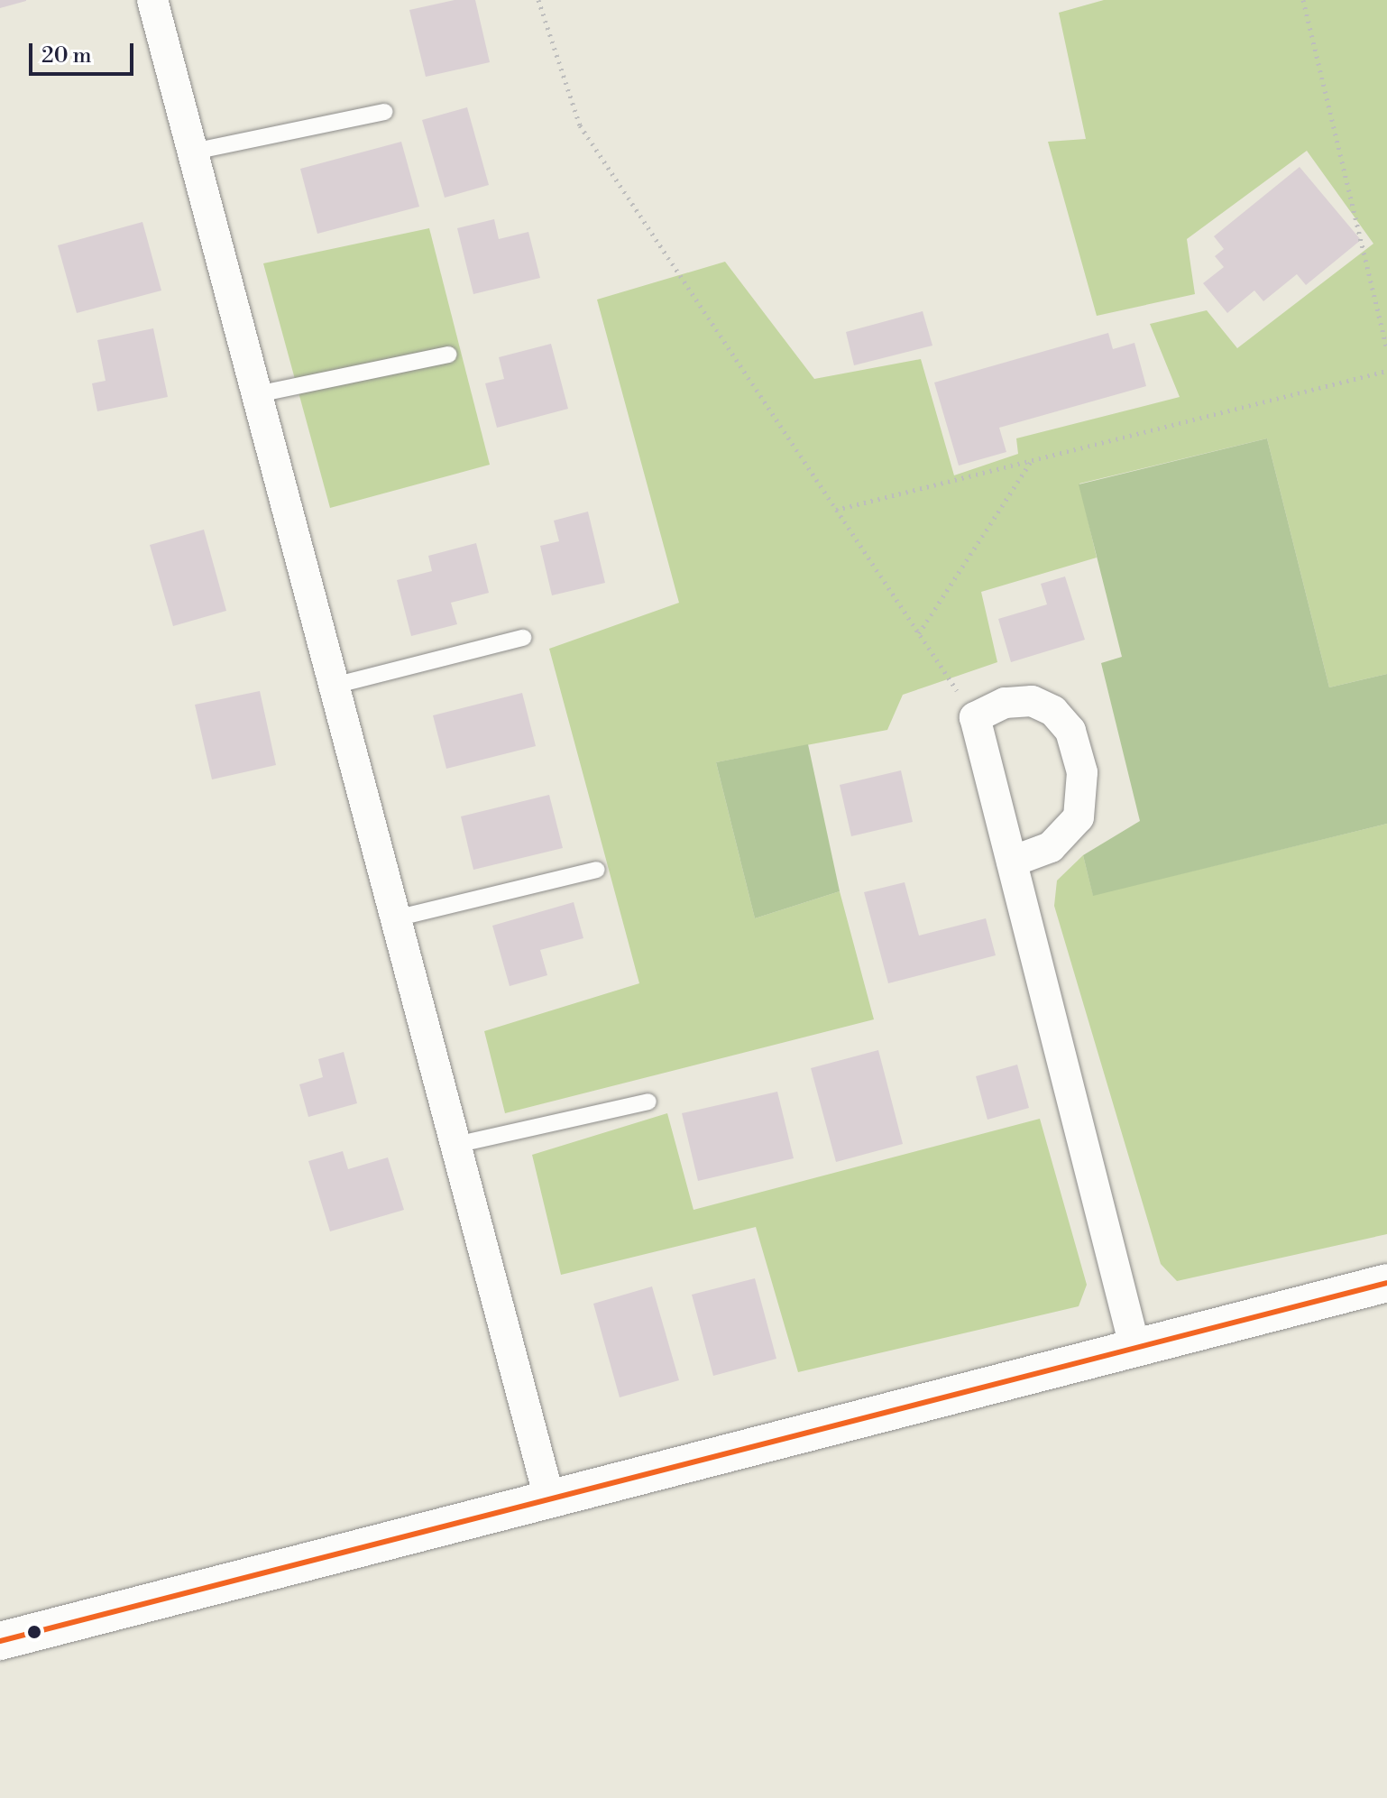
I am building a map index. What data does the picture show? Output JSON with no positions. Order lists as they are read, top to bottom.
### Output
{
  "scale_bar": "20 m"
}
